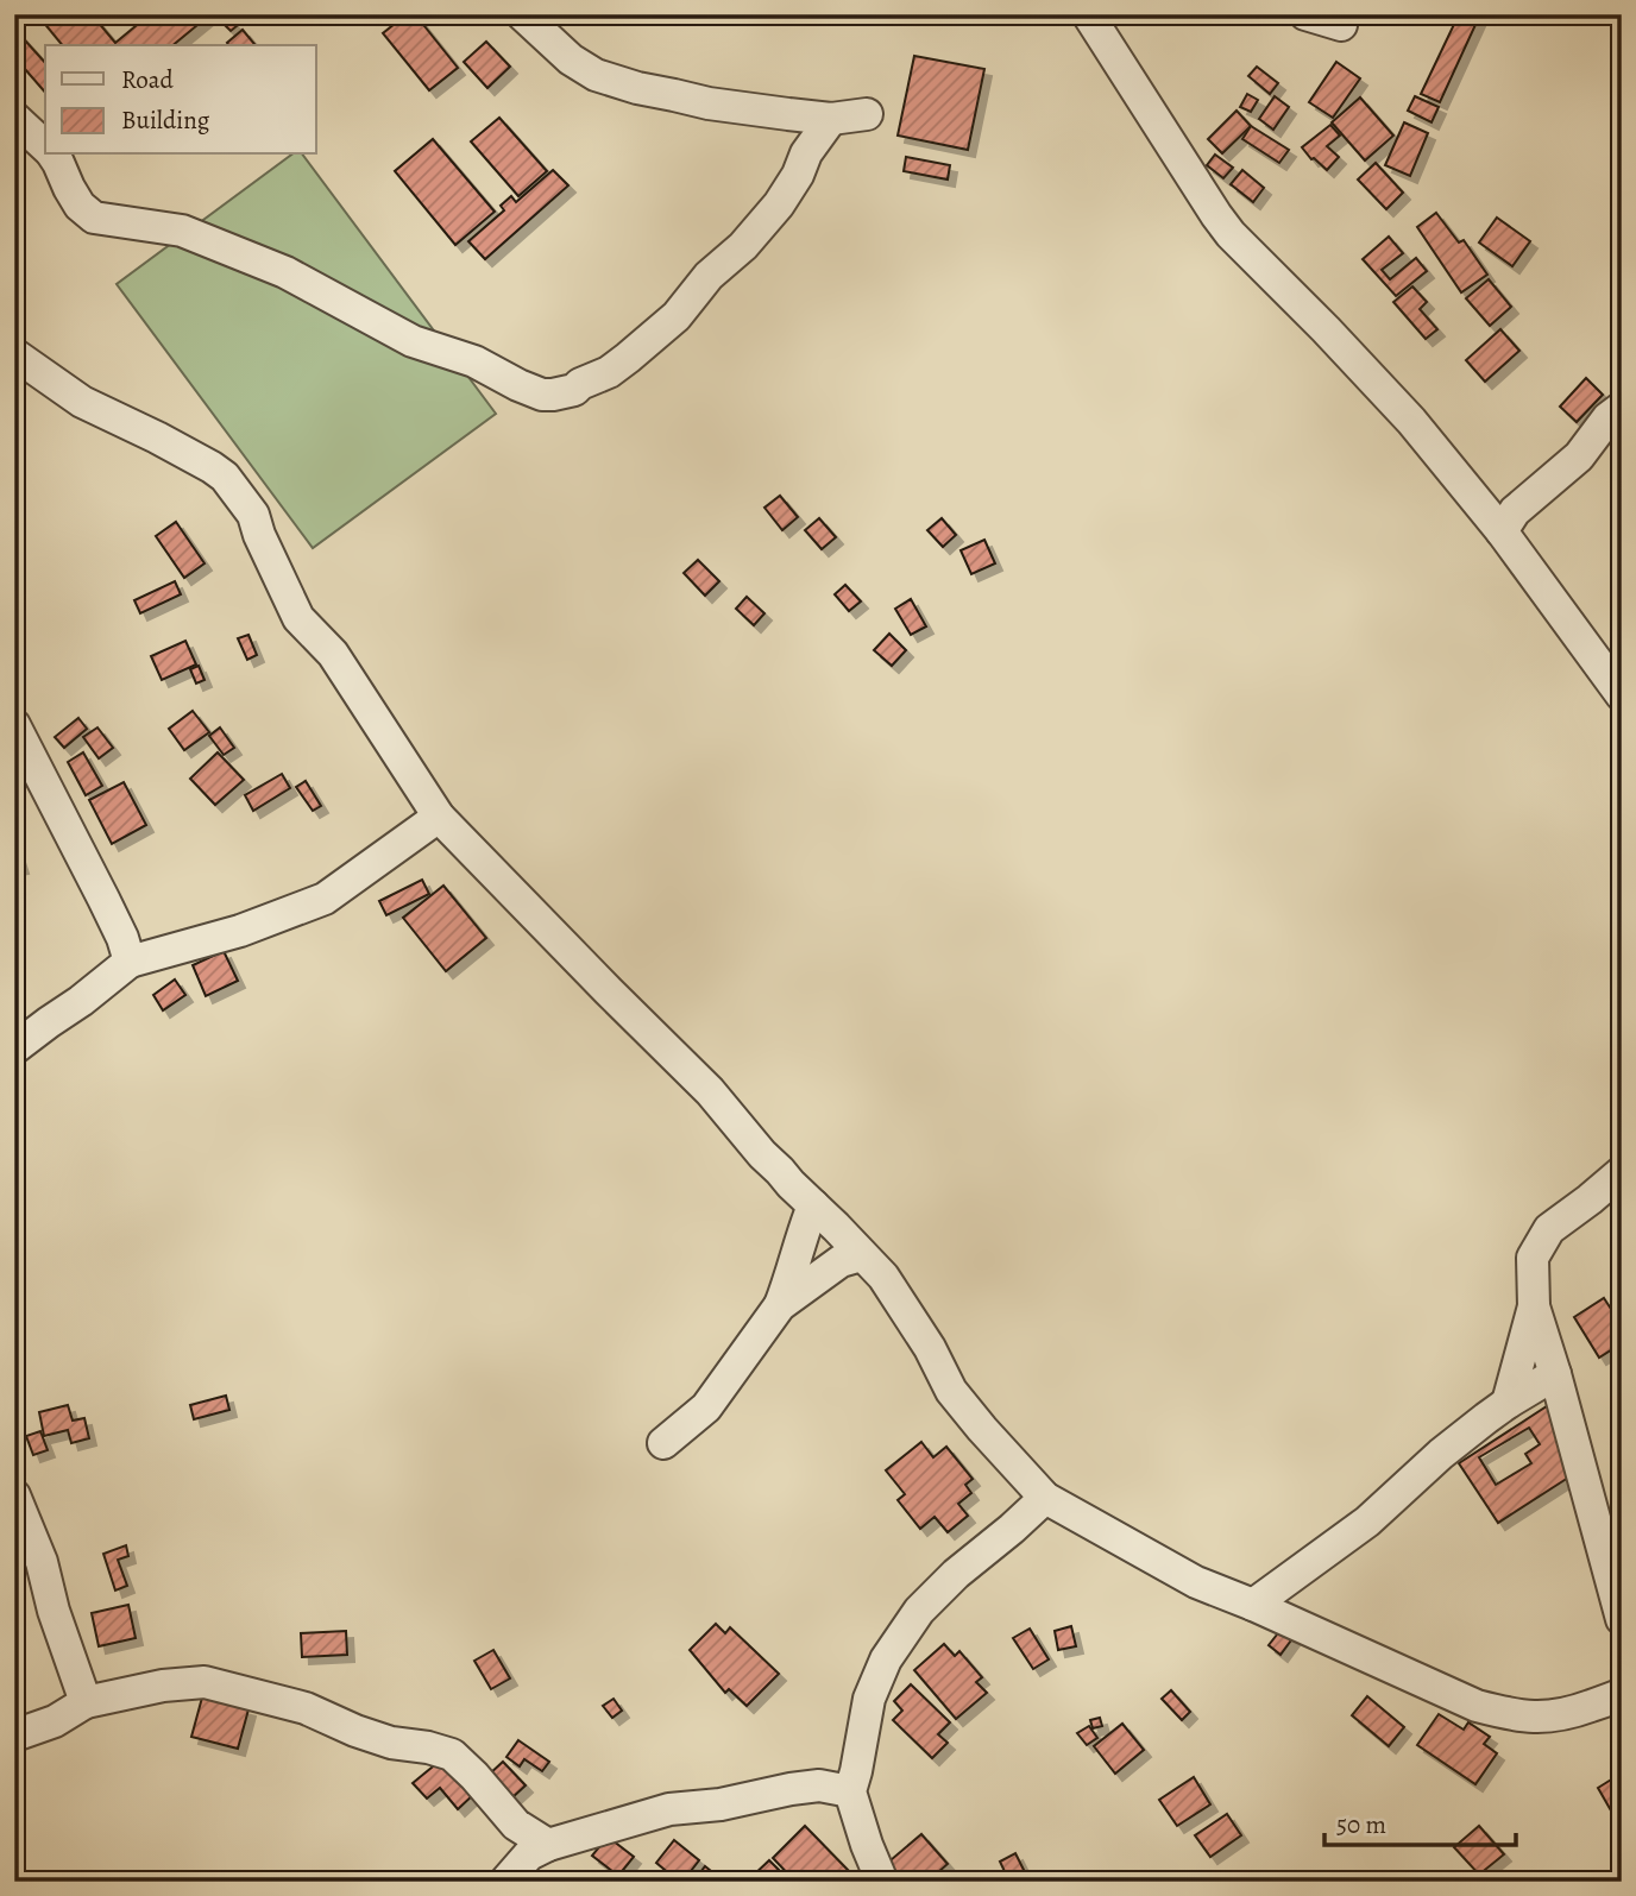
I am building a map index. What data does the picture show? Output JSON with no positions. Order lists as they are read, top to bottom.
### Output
{
  "legend": ["Road", "Building"],
  "scale_bar": "50 m"
}
